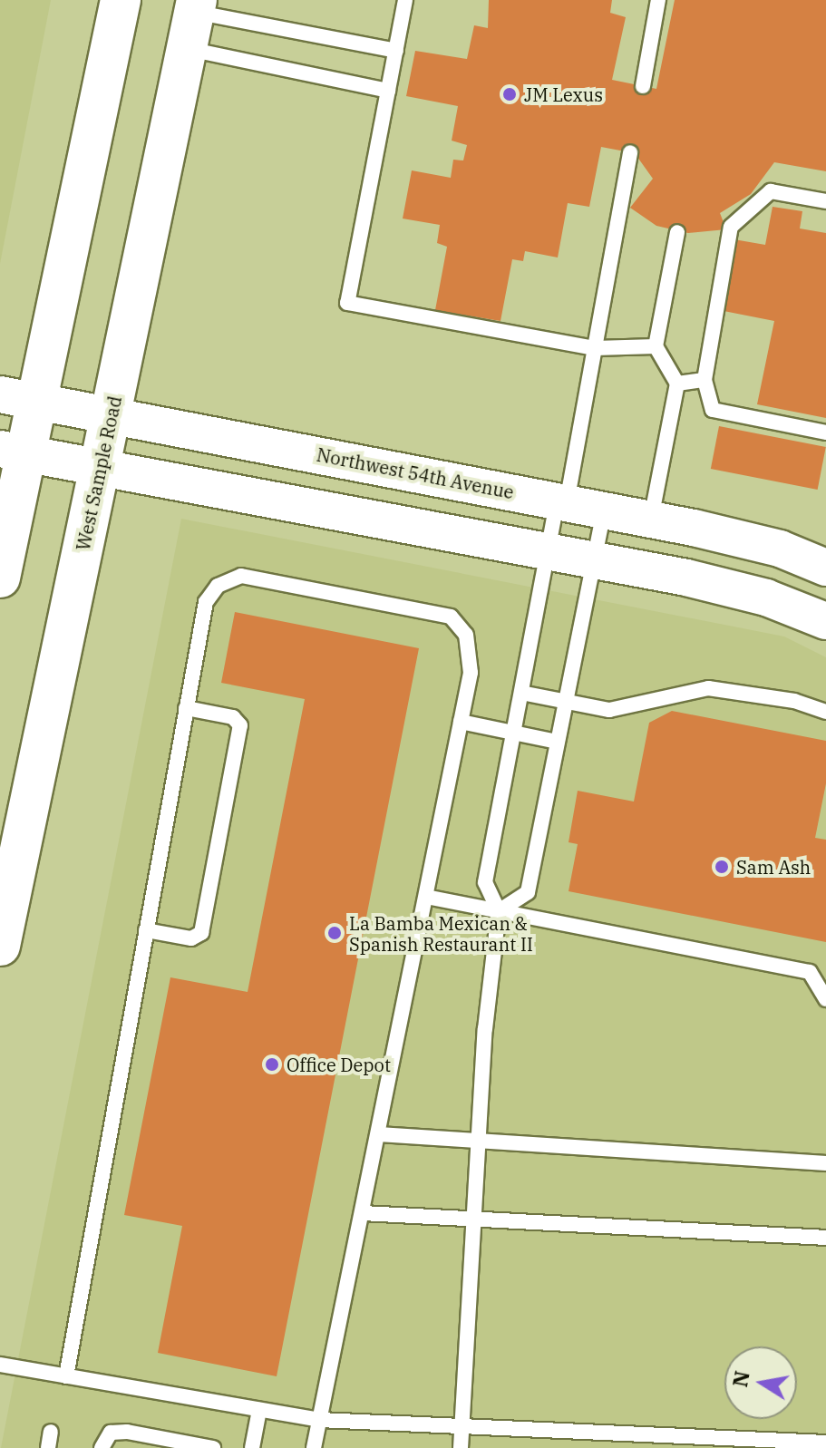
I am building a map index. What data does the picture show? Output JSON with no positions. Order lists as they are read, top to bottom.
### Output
{
  "streets": {
    "main road": ["West Sample Road"],
    "street": ["Northwest 54th Avenue"]
  },
  "crossings": [
    ["West Sample Road", "Northwest 54th Avenue"]
  ],
  "places": [
    "JM Lexus",
    "Sam Ash",
    "La Bamba Mexican & Spanish Restaurant II",
    "Office Depot"
  ],
  "north": "left"
}
